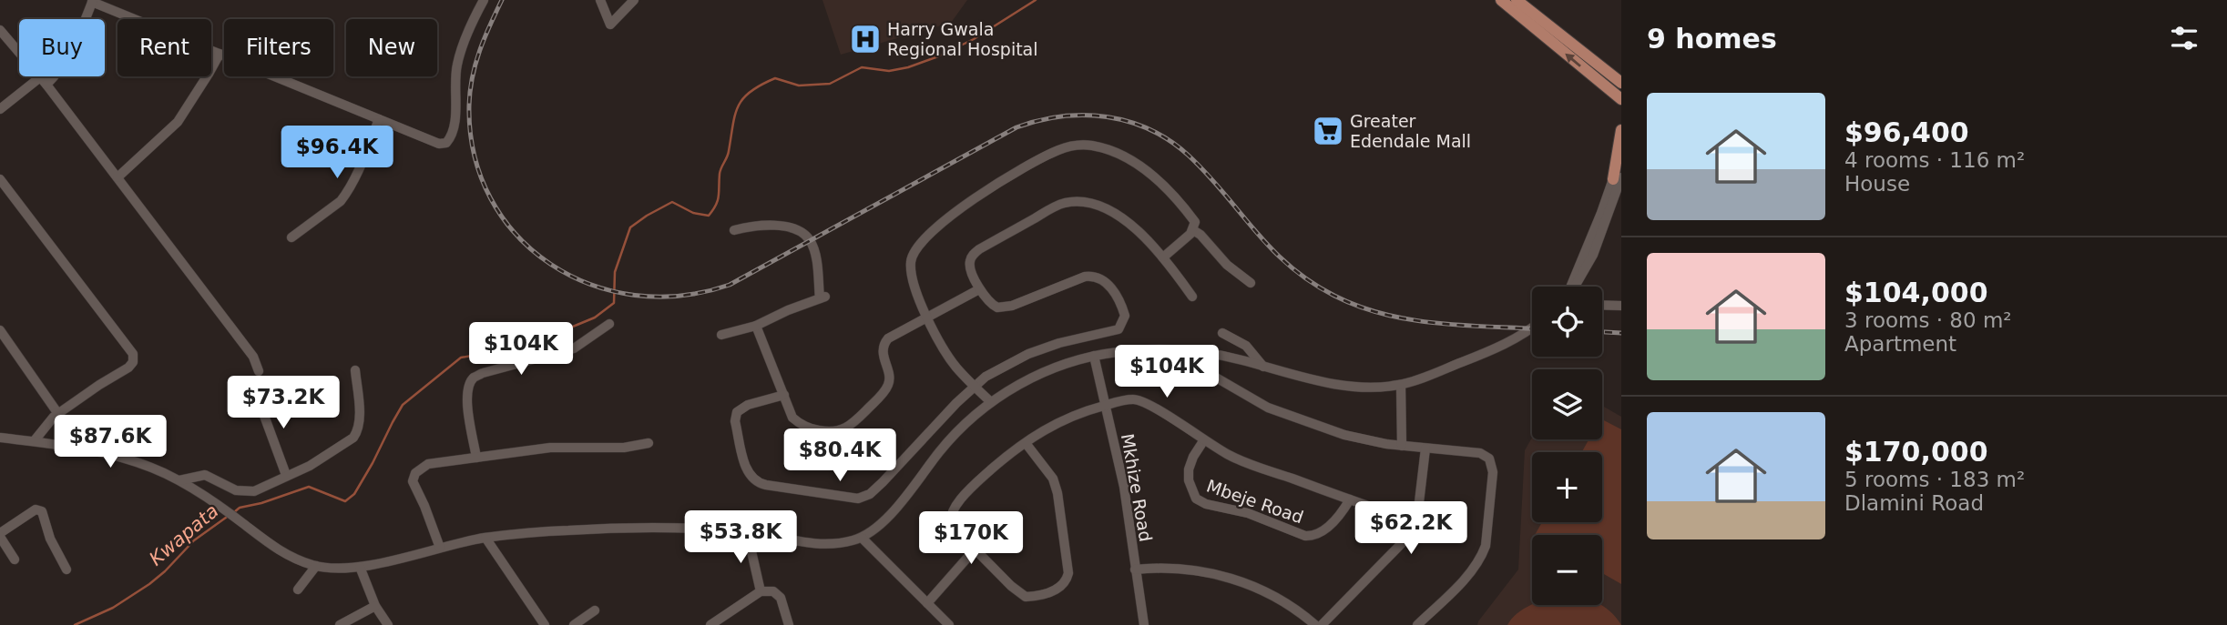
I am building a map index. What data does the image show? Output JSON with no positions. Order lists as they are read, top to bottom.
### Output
{
  "streets": {
    "street": ["Mkhize Road", "Mbeje Road"]
  },
  "water": ["Kwapata"],
  "places": {
    "hospital": ["Harry Gwala Regional Hospital"],
    "supermarket": ["Greater Edendale Mall"]
  },
  "page": {
    "heading": "9 homes",
    "chip": [
      "Buy",
      "Rent",
      "Filters",
      "New"
    ],
    "list": [
      {
        "name": "$96,400",
        "note": "4 rooms · 116 m² · House"
      },
      {
        "name": "$104,000",
        "note": "3 rooms · 80 m² · Apartment"
      },
      {
        "name": "$170,000",
        "note": "5 rooms · 183 m² · Dlamini Road"
      }
    ],
    "price": [
      "$96.4K",
      "$104K",
      "$104K",
      "$73.2K",
      "$87.6K",
      "$80.4K",
      "$62.2K",
      "$53.8K",
      "$170K"
    ],
    "map_buttons": ["+", "−"]
  }
}
